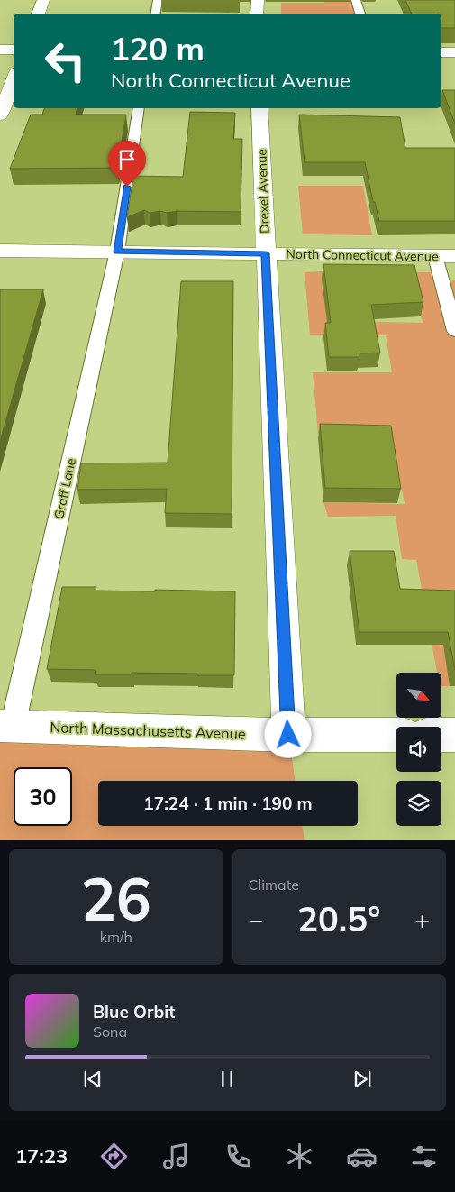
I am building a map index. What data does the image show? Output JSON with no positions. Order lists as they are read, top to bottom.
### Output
{
  "streets": {
    "street": ["Drexel Avenue", "North Connecticut Avenue", "North Massachusetts Avenue"],
    "lane": ["Graff Lane"]
  },
  "crossings": [
    ["Drexel Avenue", "North Connecticut Avenue"],
    ["Drexel Avenue", "North Massachusetts Avenue"],
    ["North Connecticut Avenue", "Graff Lane"],
    ["Graff Lane", "North Massachusetts Avenue"]
  ],
  "north": "bottom right",
  "page": {
    "turn": ["120 m", "North Connecticut Avenue"],
    "limit": "30",
    "trip": "17:24 · 1 min · 190 m",
    "tile": [
      ["26", "km/h"],
      "Climate"
    ],
    "heat": ["−", "20.5°", "+"],
    "song": ["Blue Orbit", "Sona"],
    "tabs": "17:23"
  }
}
